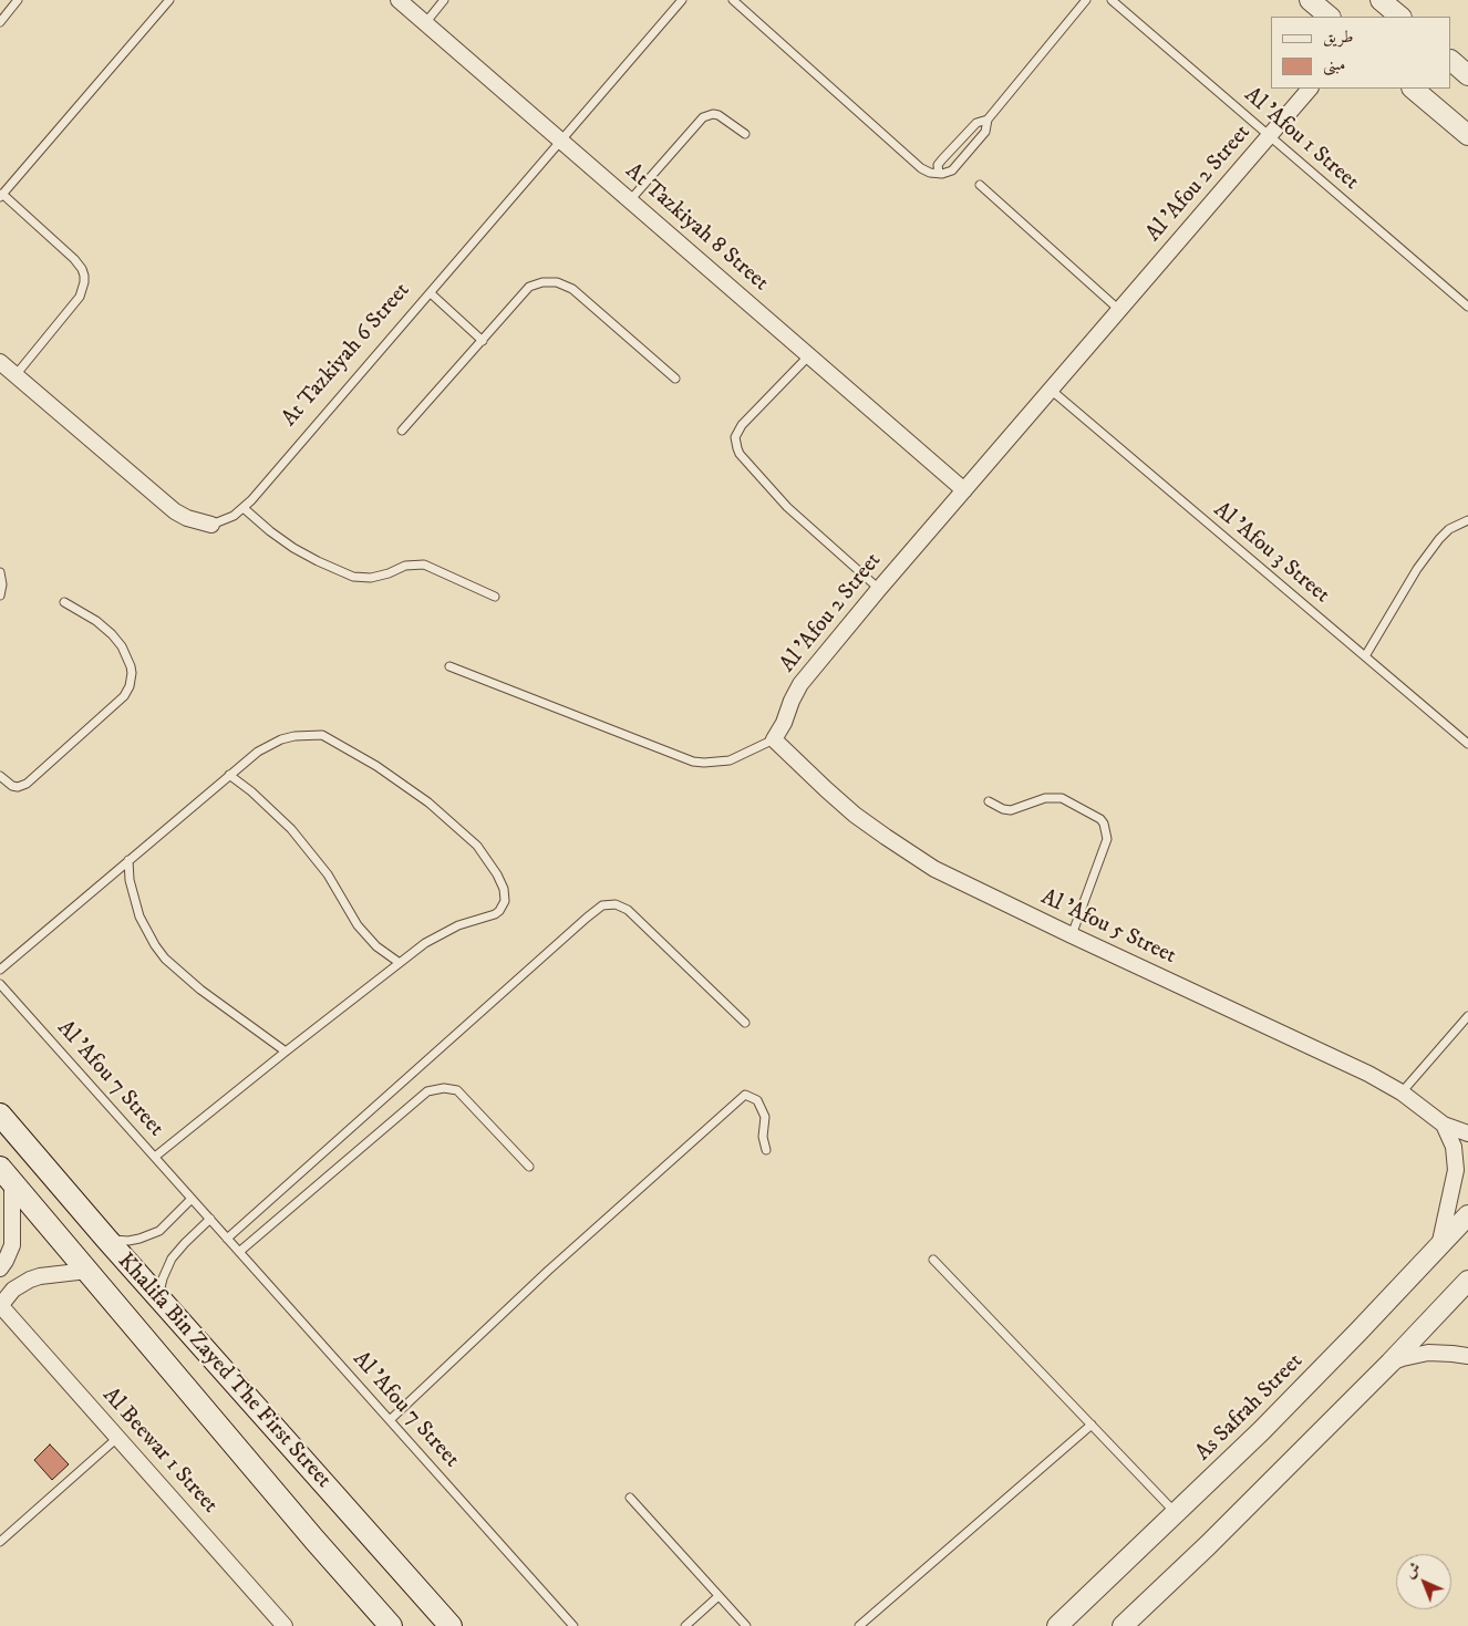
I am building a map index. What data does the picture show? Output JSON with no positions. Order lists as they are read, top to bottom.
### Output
{
  "streets": {
    "main road": ["Khalifa Bin Zayed The First Street"],
    "street": [
      "Al 'Afou 2 Street",
      "At Tazkiyah 8 Street",
      "At Tazkiyah 6 Street",
      "Al 'Afou 5 Street",
      "As Safrah Street",
      "Al Beewar 1 Street"
    ],
    "lane": ["Al 'Afou 1 Street", "Al 'Afou 3 Street", "Al 'Afou 7 Street"]
  },
  "crossings": [
    ["Al 'Afou 1 Street", "Al 'Afou 2 Street"],
    ["Al 'Afou 2 Street", "At Tazkiyah 8 Street"],
    ["Al 'Afou 2 Street", "Al 'Afou 3 Street"],
    ["Al 'Afou 2 Street", "Al 'Afou 5 Street"],
    ["At Tazkiyah 8 Street", "At Tazkiyah 6 Street"],
    ["Khalifa Bin Zayed The First Street", "Al Beewar 1 Street"]
  ],
  "legend": ["طريق", "مبنى"],
  "north": "top left"
}
